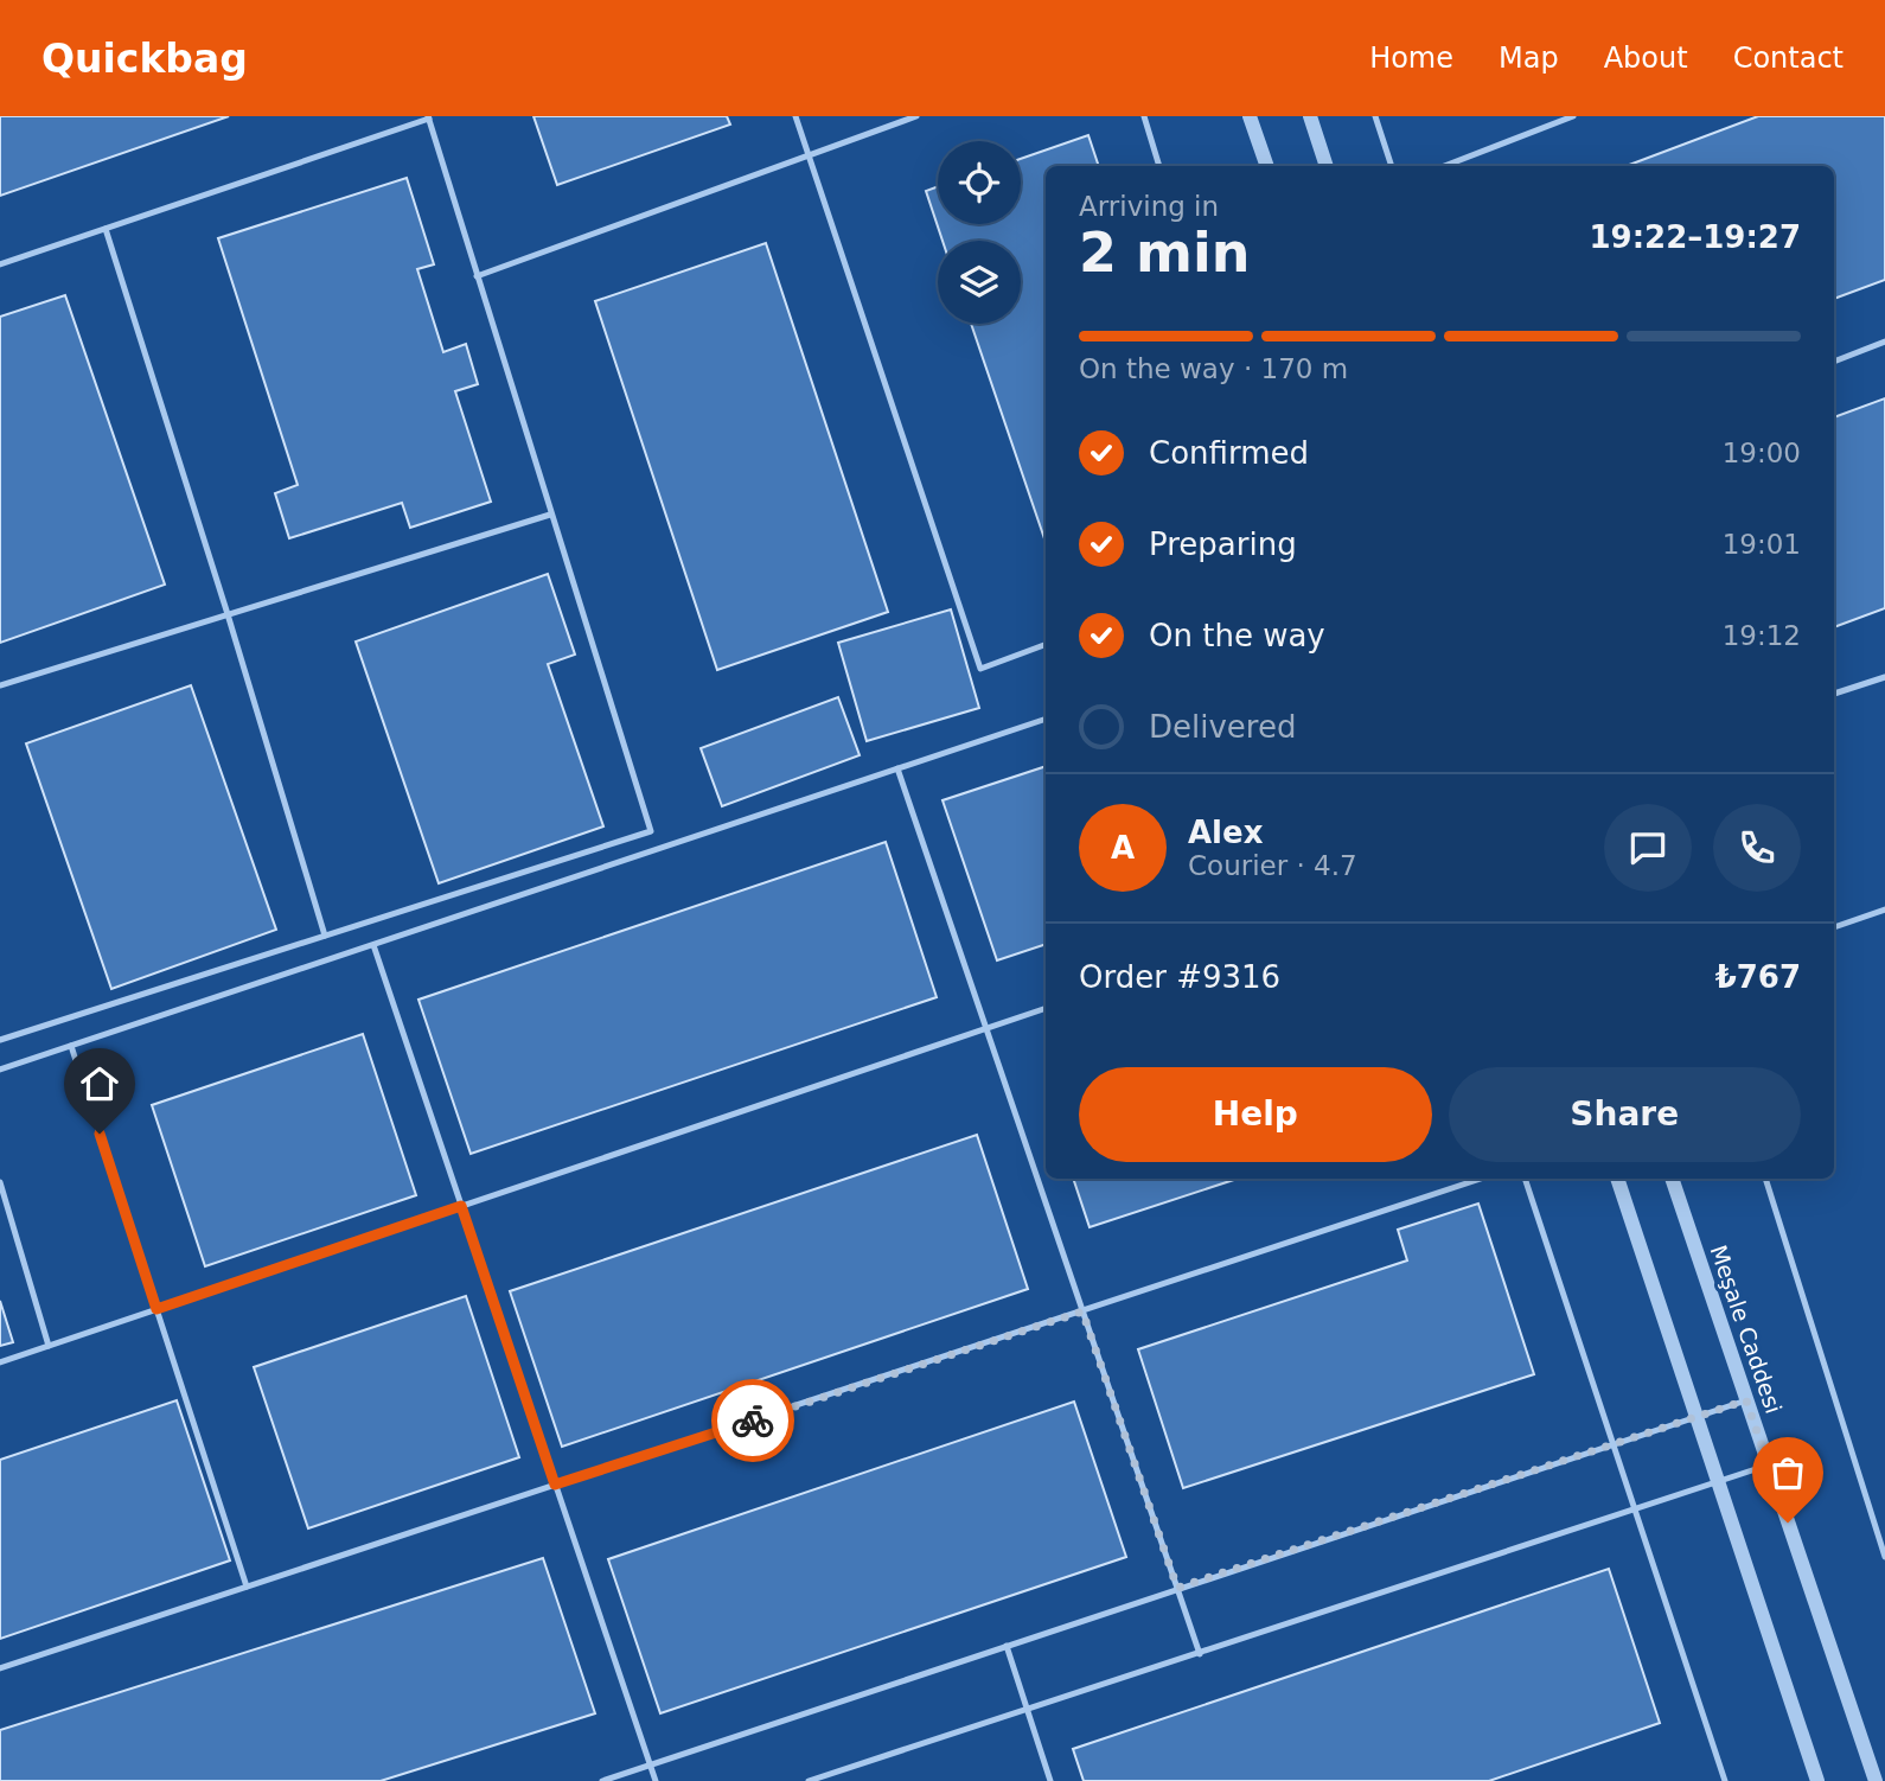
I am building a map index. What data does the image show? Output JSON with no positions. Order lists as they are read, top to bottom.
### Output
{
  "streets": {
    "street": ["Meşale Caddesi"]
  },
  "page": {
    "header": "Quickbag",
    "nav": [
      "Home",
      "Map",
      "About",
      "Contact"
    ],
    "heading": ["2 min", "Arriving in", "19:22–19:27"],
    "panel": [
      "Alex",
      "Courier · 4.7",
      "Order #9316",
      "₺767"
    ],
    "bar": "On the way · 170 m",
    "list": [
      ["Confirmed", "19:00"],
      ["Preparing", "19:01"],
      ["On the way", "19:12"],
      "Delivered"
    ],
    "round": "A",
    "buttons": ["Help", "Share"]
  }
}
